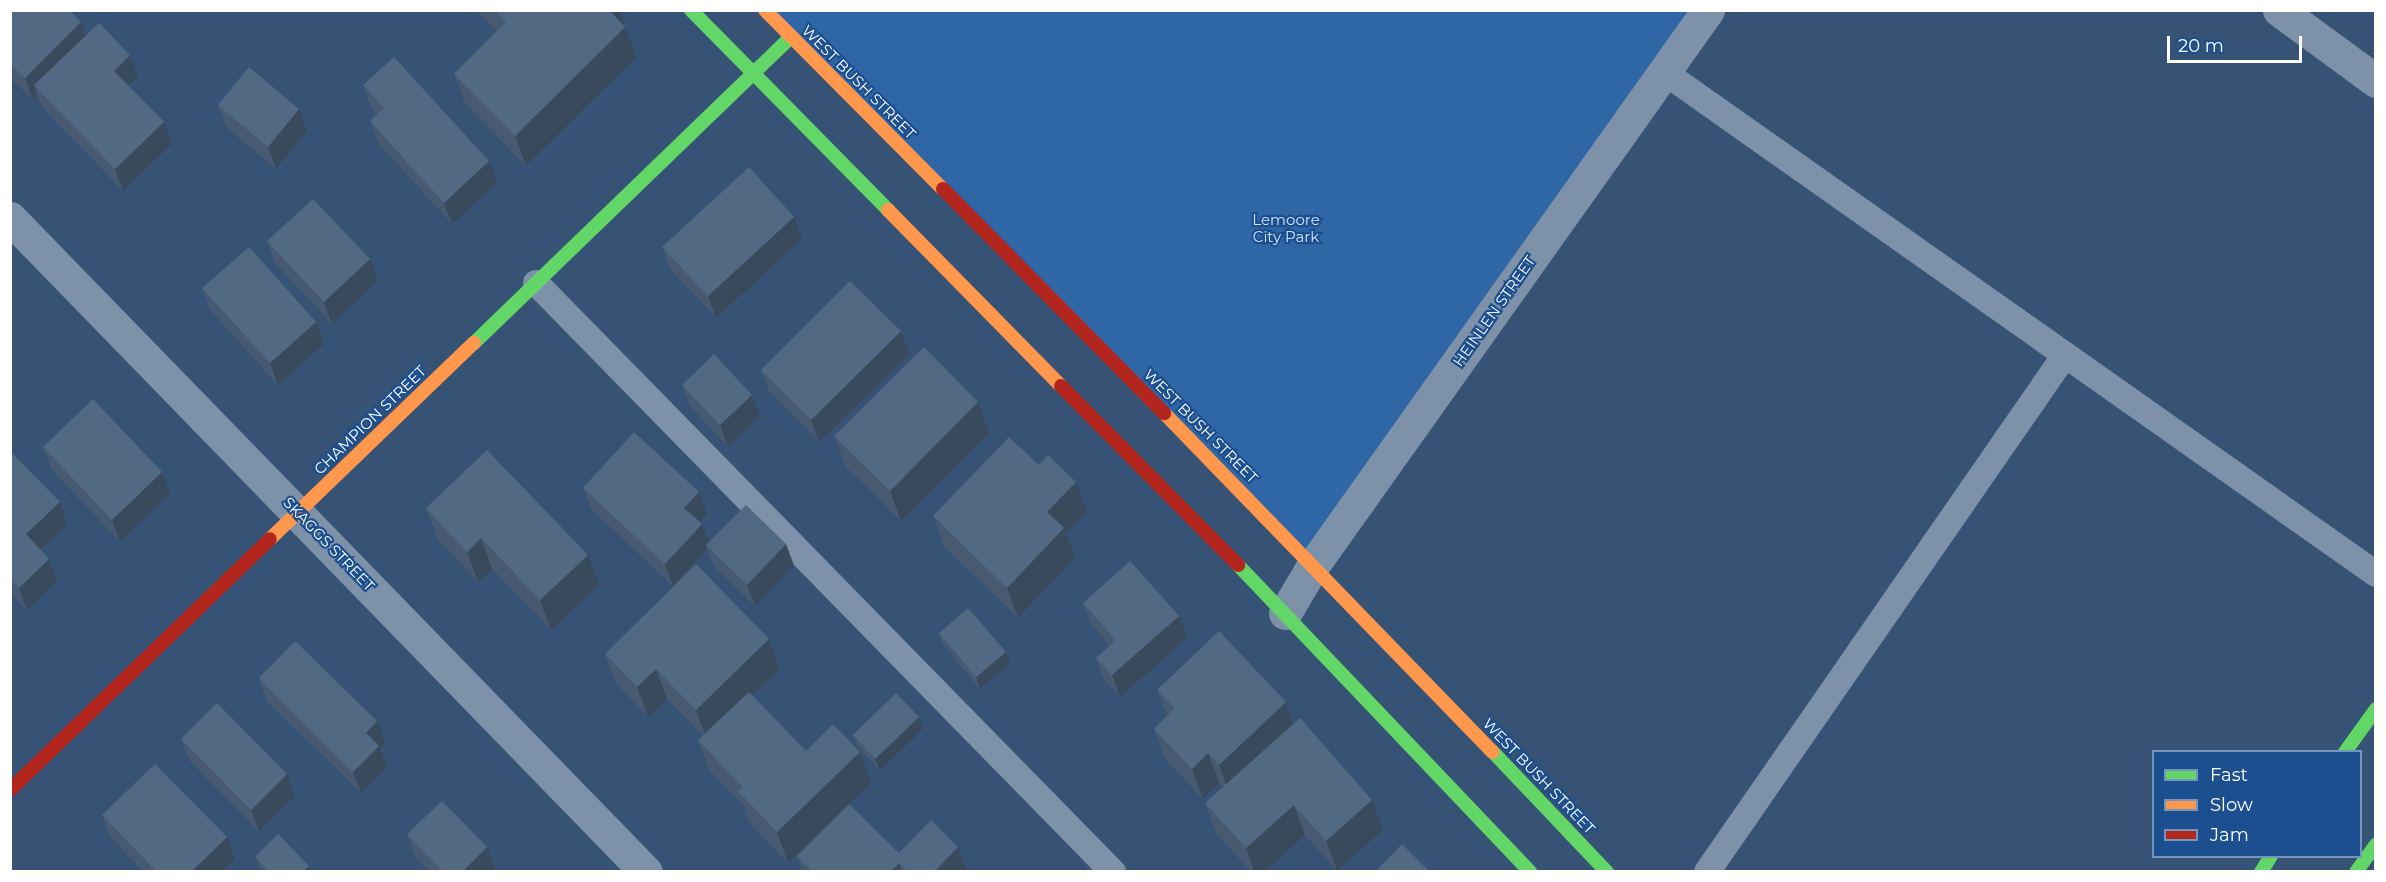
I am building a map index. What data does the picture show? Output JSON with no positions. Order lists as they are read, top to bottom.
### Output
{
  "streets": {
    "main road": ["WEST BUSH STREET", "CHAMPION STREET"],
    "street": ["HEINLEN STREET", "SKAGGS STREET"]
  },
  "crossings": [
    ["WEST BUSH STREET", "HEINLEN STREET"],
    ["WEST BUSH STREET", "CHAMPION STREET"],
    ["CHAMPION STREET", "SKAGGS STREET"]
  ],
  "parks": ["Lemoore City Park"],
  "legend": ["Fast", "Slow", "Jam"],
  "scale_bar": "20 m"
}
